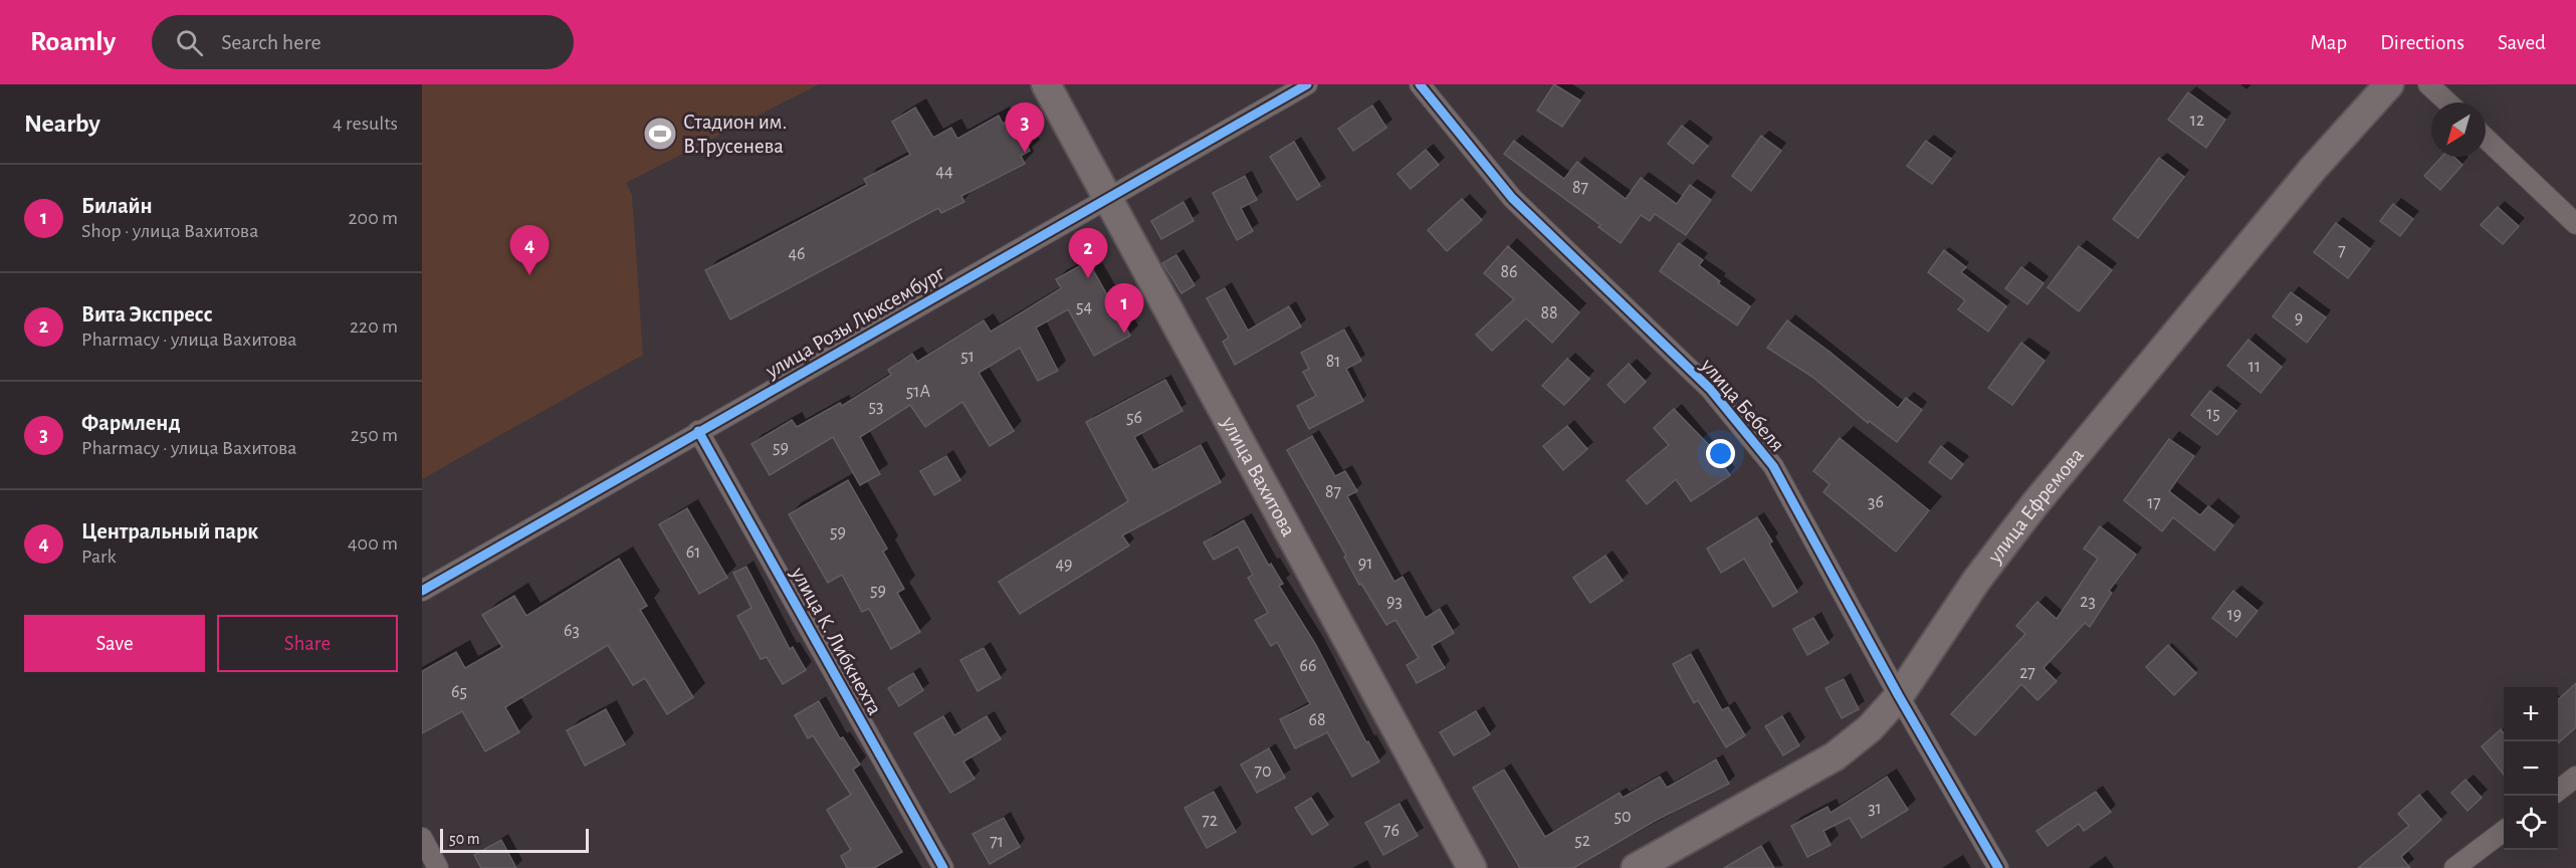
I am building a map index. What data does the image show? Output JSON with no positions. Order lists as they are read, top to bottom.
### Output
{
  "streets": {
    "main road": ["улица Вахитова", "улица Ефремова"],
    "street": ["улица Розы Люксембург", "улица Бебеля", "улица К. Либкнехта"]
  },
  "crossings": [
    ["улица Розы Люксембург", "улица Вахитова"],
    ["улица Розы Люксембург", "улица К. Либкнехта"],
    ["улица Бебеля", "улица Ефремова"]
  ],
  "places": {
    "sports": ["Стадион им. В.Трусенева"]
  },
  "house_numbers": [
    "12",
    "44",
    "87",
    "7",
    "46",
    "86",
    "54",
    "88",
    "9",
    "51",
    "81",
    "11",
    "51А",
    "53",
    "15",
    "56",
    "59",
    "87",
    "36",
    "17",
    "59",
    "61",
    "91",
    "49",
    "59",
    "93",
    "23",
    "19",
    "63",
    "66",
    "27",
    "65",
    "68",
    "70",
    "31",
    "50",
    "72",
    "76",
    "52",
    "71"
  ],
  "scale_bar": "50 m",
  "north": "bottom left",
  "page": {
    "header": "Roamly",
    "search": "Search here",
    "nav": ["Map", "Directions", "Saved"],
    "heading": ["Nearby", "4 results"],
    "pins": [
      "3",
      "4",
      "2",
      "1"
    ],
    "list": [
      {
        "mark": "1",
        "name": "Билайн",
        "note": "Shop · улица Вахитова",
        "value": "200 m"
      },
      {
        "mark": "2",
        "name": "Вита Экспресс",
        "note": "Pharmacy · улица Вахитова",
        "value": "220 m"
      },
      {
        "mark": "3",
        "name": "Фармленд",
        "note": "Pharmacy · улица Вахитова",
        "value": "250 m"
      },
      {
        "mark": "4",
        "name": "Центральный парк",
        "note": "Park",
        "value": "400 m"
      }
    ],
    "buttons": ["Save", "Share"],
    "map_buttons": ["+", "−"],
    "scale": "50 m"
  }
}
